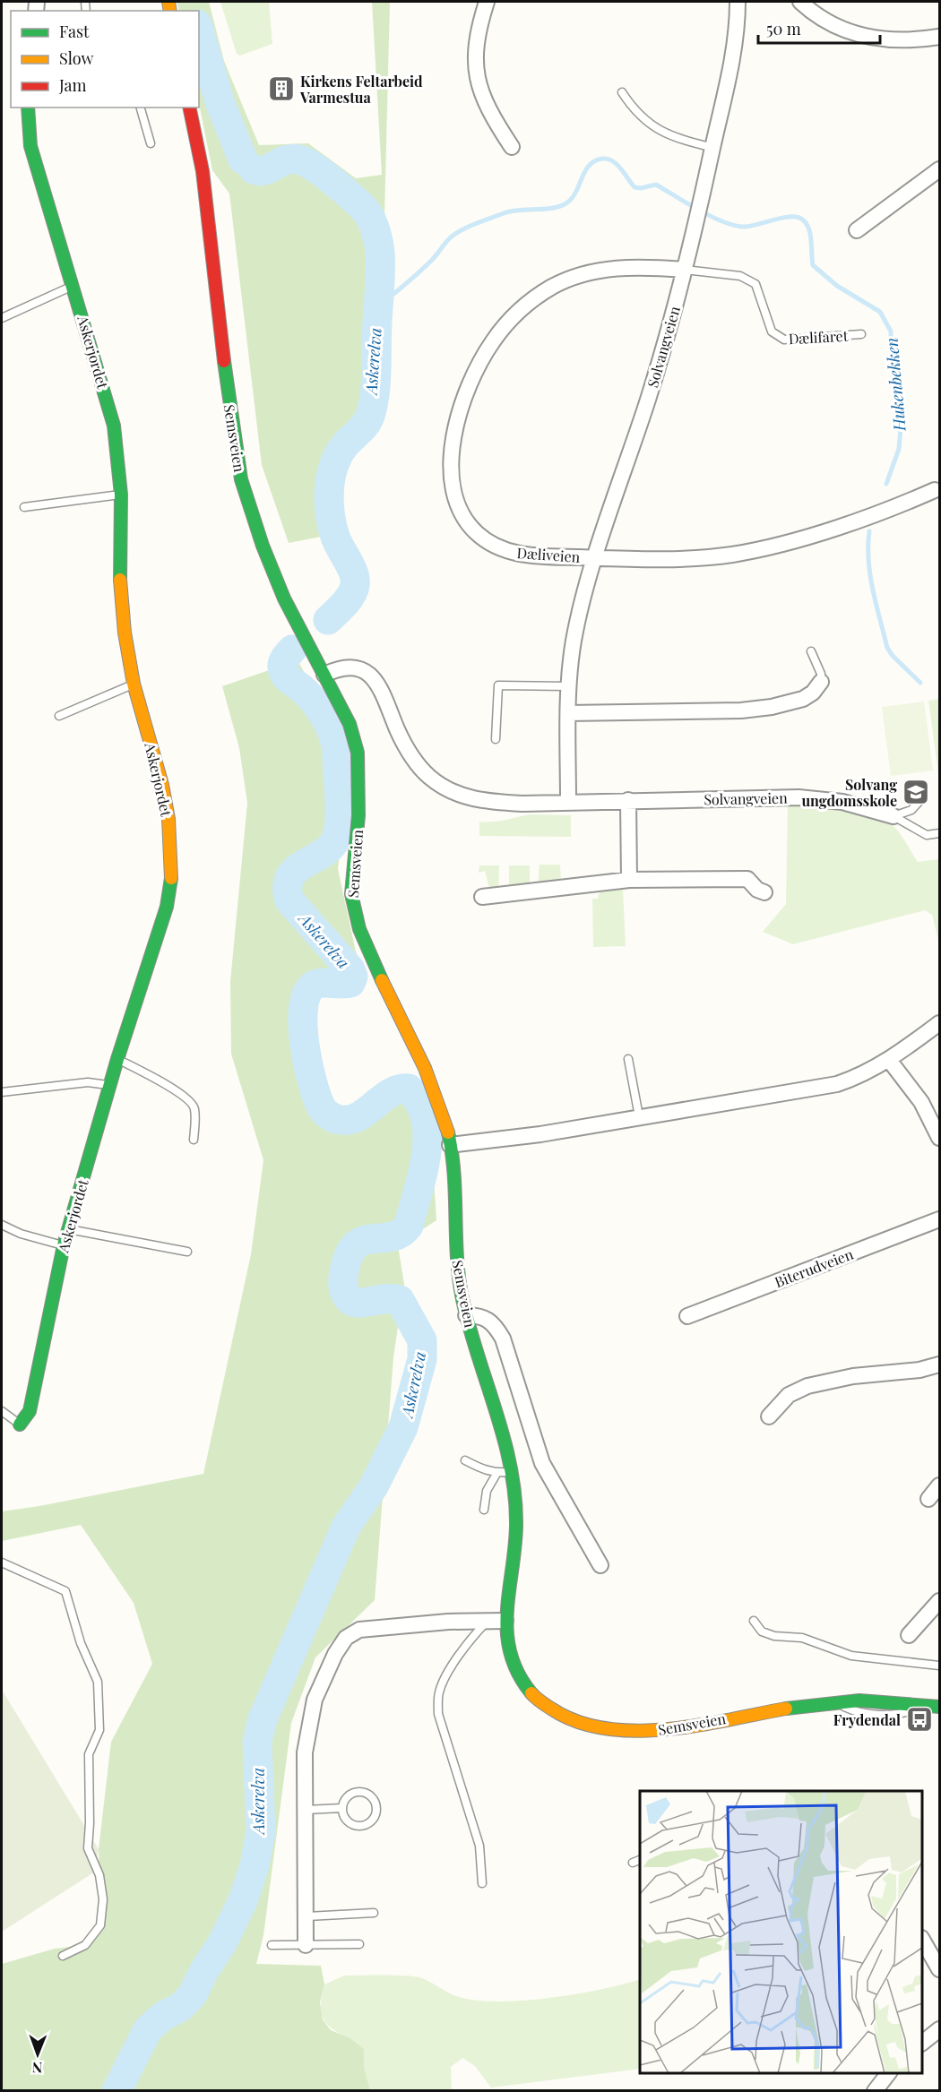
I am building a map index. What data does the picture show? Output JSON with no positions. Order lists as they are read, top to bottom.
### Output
{
  "streets": {
    "main road": ["Askerjordet", "Semsveien"],
    "street": ["Solvangveien", "Dæliveien", "Biterudveien"],
    "lane": ["Dælifaret"]
  },
  "crossings": [
    ["Dælifaret", "Solvangveien"],
    ["Dælifaret", "Dæliveien"],
    ["Solvangveien", "Semsveien"],
    ["Solvangveien", "Dæliveien"]
  ],
  "water": ["Askerelva", "Hukenbekken"],
  "places": {
    "building": ["Kirkens Feltarbeid Varmestua"],
    "school or university": ["Solvang ungdomsskole"],
    "bus stop": ["Frydendal"]
  },
  "legend": ["Fast", "Slow", "Jam"],
  "scale_bar": "50 m",
  "north": "bottom"
}
